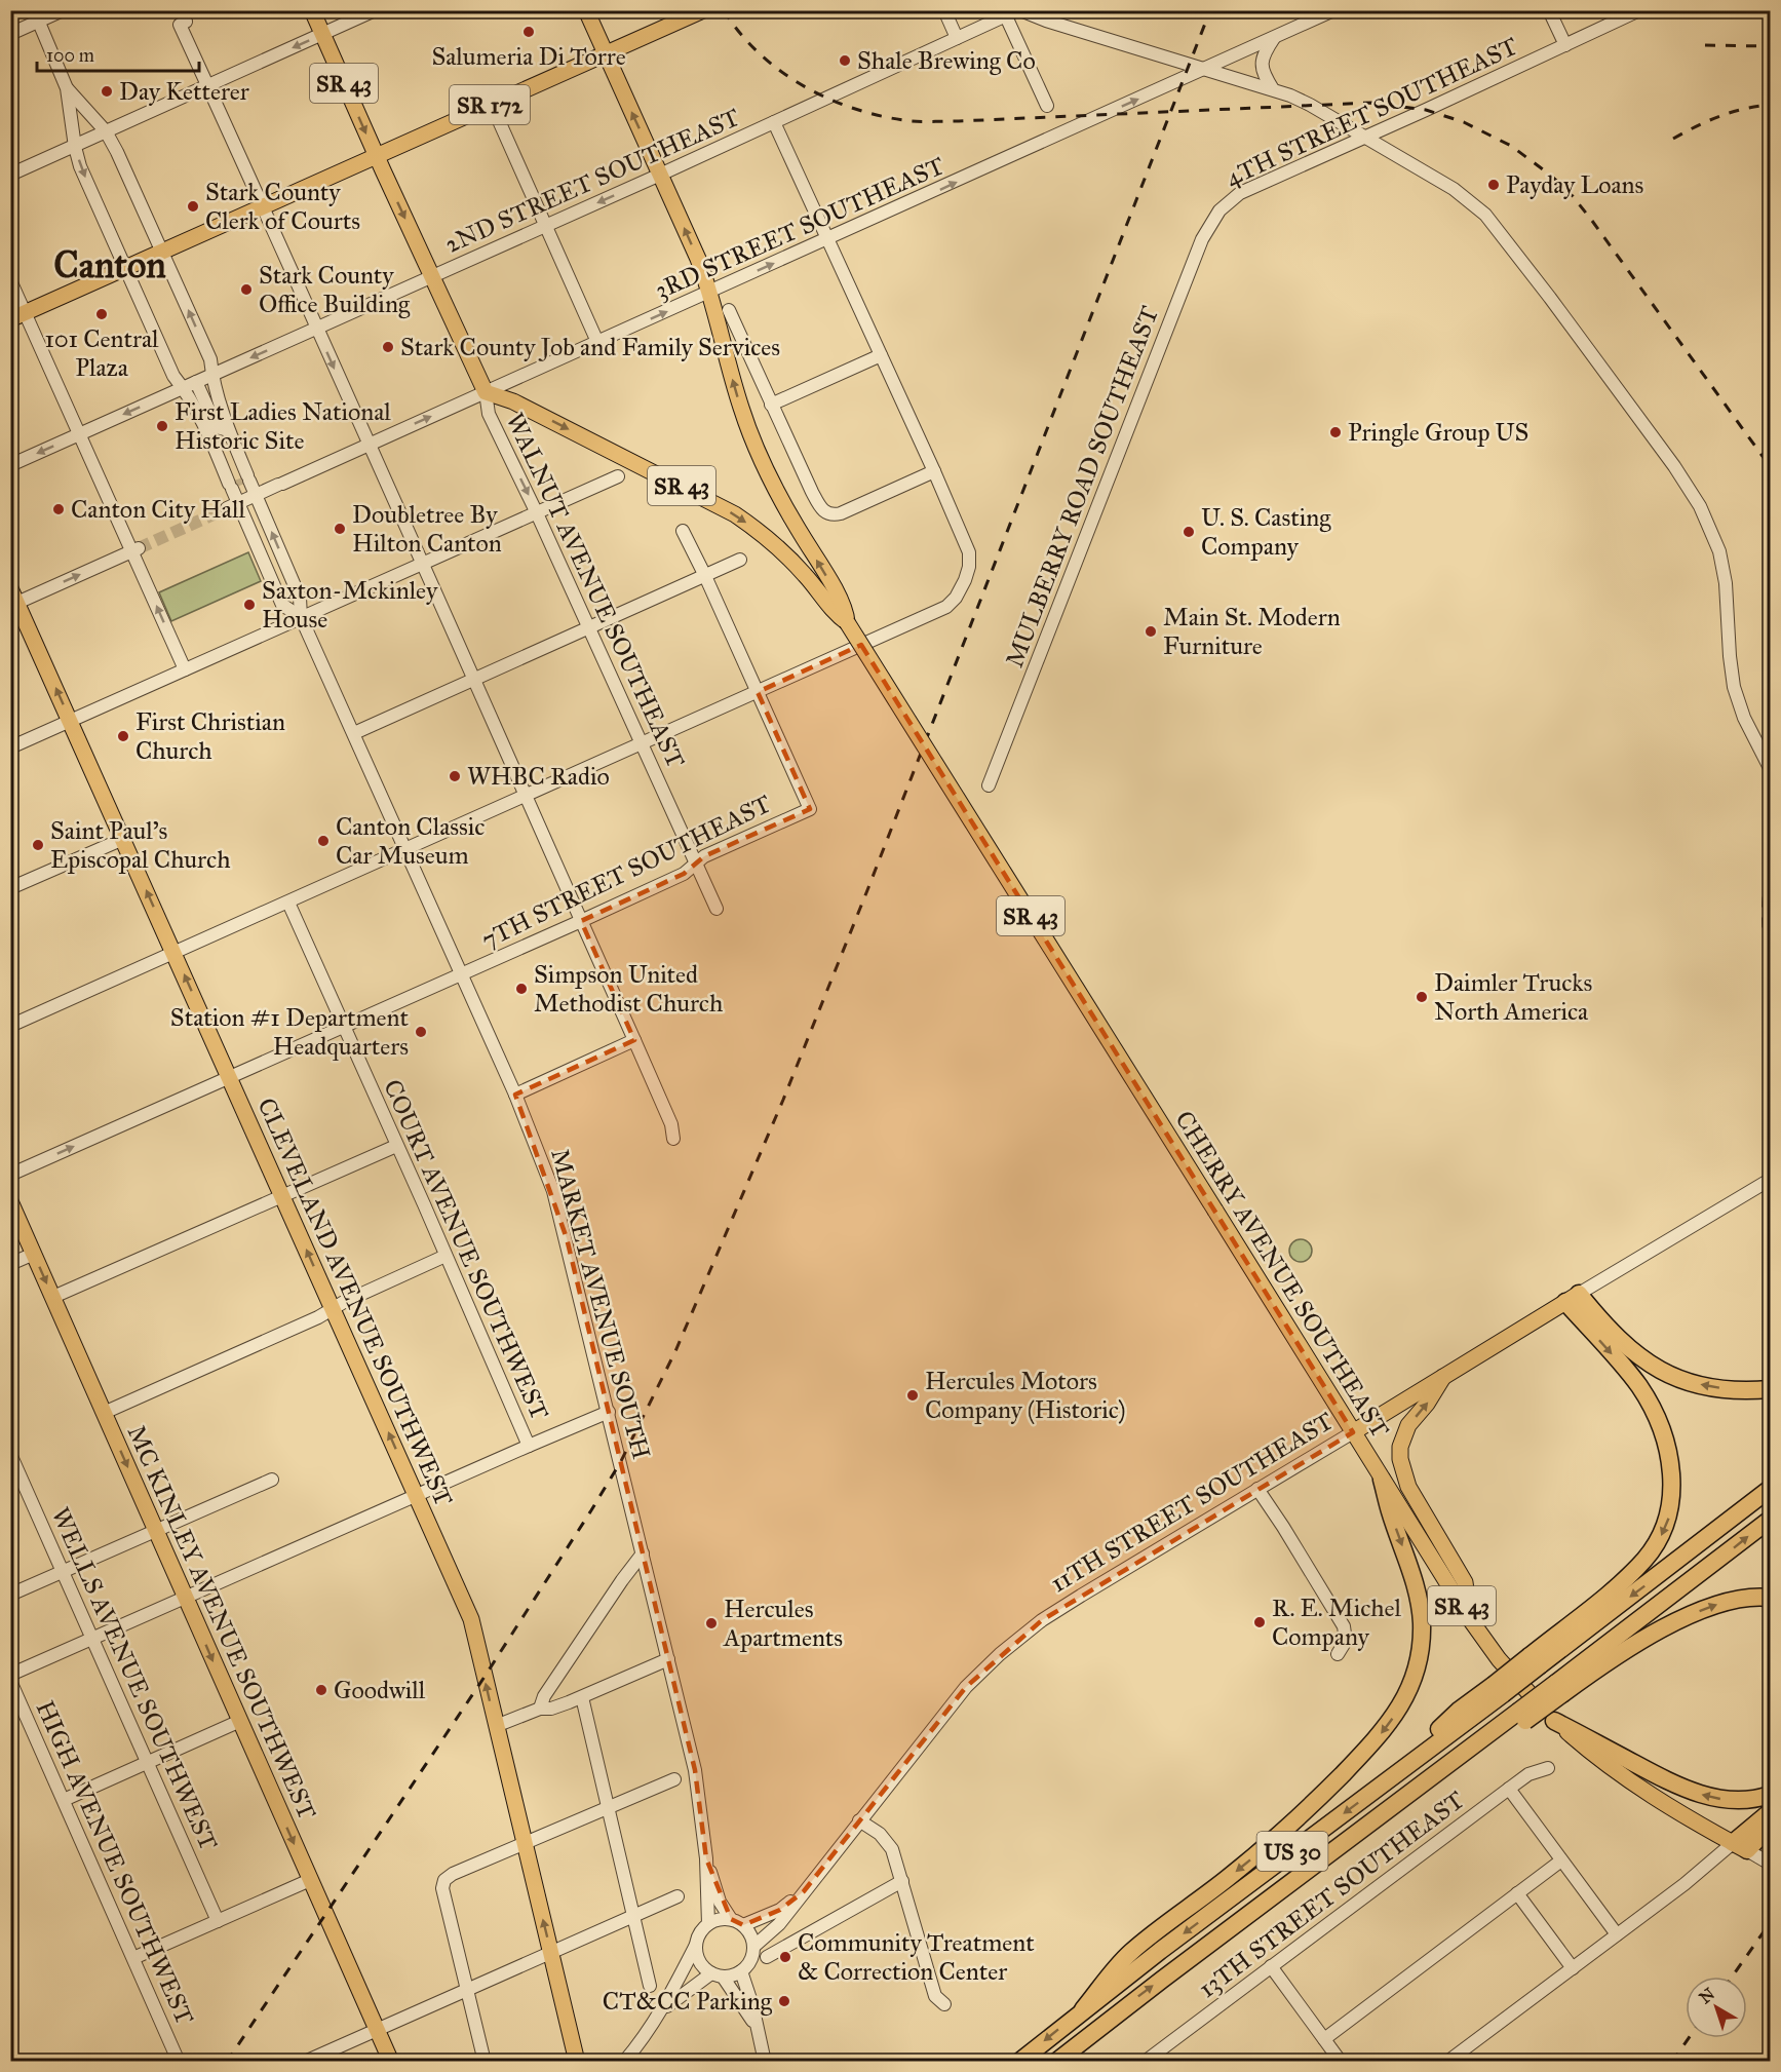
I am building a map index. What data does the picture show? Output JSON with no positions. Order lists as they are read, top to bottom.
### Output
{
  "streets": {
    "highway": ["US 30"],
    "main road": [
      "SR 43",
      "SR 172",
      "WALNUT AVENUE SOUTHEAST",
      "CHERRY AVENUE SOUTHEAST",
      "CLEVELAND AVENUE SOUTHWEST",
      "11TH STREET SOUTHEAST",
      "MC KINLEY AVENUE SOUTHWEST"
    ],
    "street": [
      "4TH STREET SOUTHEAST",
      "2ND STREET SOUTHEAST",
      "3RD STREET SOUTHEAST",
      "MULBERRY ROAD SOUTHEAST",
      "7TH STREET SOUTHEAST",
      "COURT AVENUE SOUTHWEST",
      "MARKET AVENUE SOUTH",
      "WELLS AVENUE SOUTHWEST",
      "HIGH AVENUE SOUTHWEST",
      "13TH STREET SOUTHEAST"
    ]
  },
  "crossings": [
    ["SR 43", "SR 172"],
    ["SR 43", "WALNUT AVENUE SOUTHEAST"],
    ["SR 43", "CHERRY AVENUE SOUTHEAST"],
    ["SR 172", "WALNUT AVENUE SOUTHEAST"],
    ["SR 172", "CHERRY AVENUE SOUTHEAST"],
    ["SR 172", "MARKET AVENUE SOUTH"],
    ["4TH STREET SOUTHEAST", "MULBERRY ROAD SOUTHEAST"],
    ["2ND STREET SOUTHEAST", "WALNUT AVENUE SOUTHEAST"],
    ["2ND STREET SOUTHEAST", "CHERRY AVENUE SOUTHEAST"],
    ["2ND STREET SOUTHEAST", "MARKET AVENUE SOUTH"],
    ["3RD STREET SOUTHEAST", "WALNUT AVENUE SOUTHEAST"],
    ["3RD STREET SOUTHEAST", "CHERRY AVENUE SOUTHEAST"],
    ["3RD STREET SOUTHEAST", "MARKET AVENUE SOUTH"],
    ["WALNUT AVENUE SOUTHEAST", "7TH STREET SOUTHEAST"],
    ["WALNUT AVENUE SOUTHEAST", "CHERRY AVENUE SOUTHEAST"],
    ["7TH STREET SOUTHEAST", "COURT AVENUE SOUTHWEST"],
    ["7TH STREET SOUTHEAST", "CLEVELAND AVENUE SOUTHWEST"],
    ["7TH STREET SOUTHEAST", "MARKET AVENUE SOUTH"],
    ["CHERRY AVENUE SOUTHEAST", "11TH STREET SOUTHEAST"],
    ["MARKET AVENUE SOUTH", "11TH STREET SOUTHEAST"]
  ],
  "one_way": [
    "2ND STREET SOUTHEAST",
    "3RD STREET SOUTHEAST",
    "CLEVELAND AVENUE SOUTHWEST",
    "MC KINLEY AVENUE SOUTHWEST"
  ],
  "districts": ["Canton"],
  "places": [
    "Salumeria Di Torre",
    "Shale Brewing Co",
    "Day Ketterer",
    "Payday Loans",
    "Stark County Clerk of Courts",
    "Stark County Office Building",
    "101 Central Plaza",
    "Stark County Job and Family Services",
    "First Ladies National Historic Site",
    "Pringle Group US",
    "Canton City Hall",
    "Doubletree By Hilton Canton",
    "U. S. Casting Company",
    "Saxton-Mckinley House",
    "Main St. Modern Furniture",
    "First Christian Church",
    "WHBC Radio",
    "Canton Classic Car Museum",
    "Saint Paul's Episcopal Church",
    "Simpson United Methodist Church",
    "Daimler Trucks North America",
    "Station #1 Department Headquarters",
    "Hercules Motors Company (Historic)",
    "R. E. Michel Company",
    "Hercules Apartments",
    "Goodwill",
    "Community Treatment & Correction Center",
    "CT&CC Parking"
  ],
  "scale_bar": "100 m",
  "north": "top left"
}
